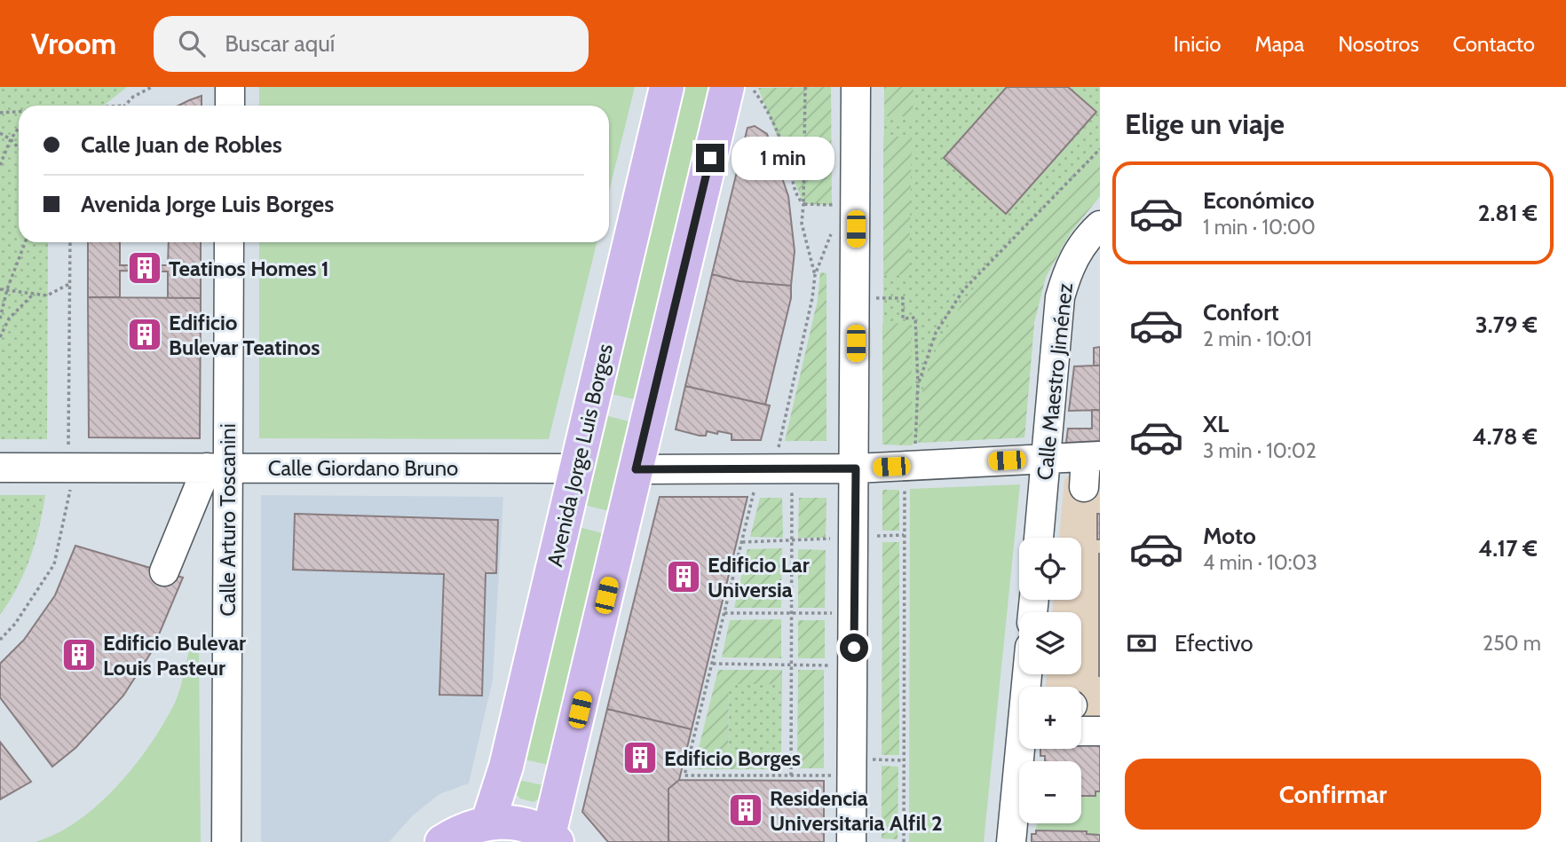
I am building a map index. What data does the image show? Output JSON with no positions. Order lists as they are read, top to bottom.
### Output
{
  "streets": {
    "main road": ["Avenida Jorge Luis Borges"],
    "street": ["Calle Maestro Jiménez", "Calle Giordano Bruno", "Calle Arturo Toscanini"]
  },
  "crossings": [
    ["Avenida Jorge Luis Borges", "Calle Giordano Bruno"],
    ["Calle Giordano Bruno", "Calle Arturo Toscanini"]
  ],
  "places": {
    "building": [
      "Teatinos Homes 1",
      "Edificio Bulevar Teatinos",
      "Edificio Lar Universia",
      "Edificio Bulevar Louis Pasteur",
      "Edificio Borges",
      "Residencia Universitaria Alfil 2"
    ]
  },
  "page": {
    "header": "Vroom",
    "search": "Buscar aquí",
    "nav": [
      "Inicio",
      "Mapa",
      "Nosotros",
      "Contacto"
    ],
    "heading": "Elige un viaje",
    "banner": ["Calle Juan de Robles", "Avenida Jorge Luis Borges"],
    "bubble": "1 min",
    "list": [
      {
        "name": "Económico",
        "note": "1 min · 10:00",
        "value": "2.81 €"
      },
      {
        "name": "Confort",
        "note": "2 min · 10:01",
        "value": "3.79 €"
      },
      {
        "name": "XL",
        "note": "3 min · 10:02",
        "value": "4.78 €"
      },
      {
        "name": "Moto",
        "note": "4 min · 10:03",
        "value": "4.17 €"
      }
    ],
    "map_buttons": ["+", "−"],
    "pay": ["Efectivo", "250 m"],
    "buttons": "Confirmar"
  }
}
